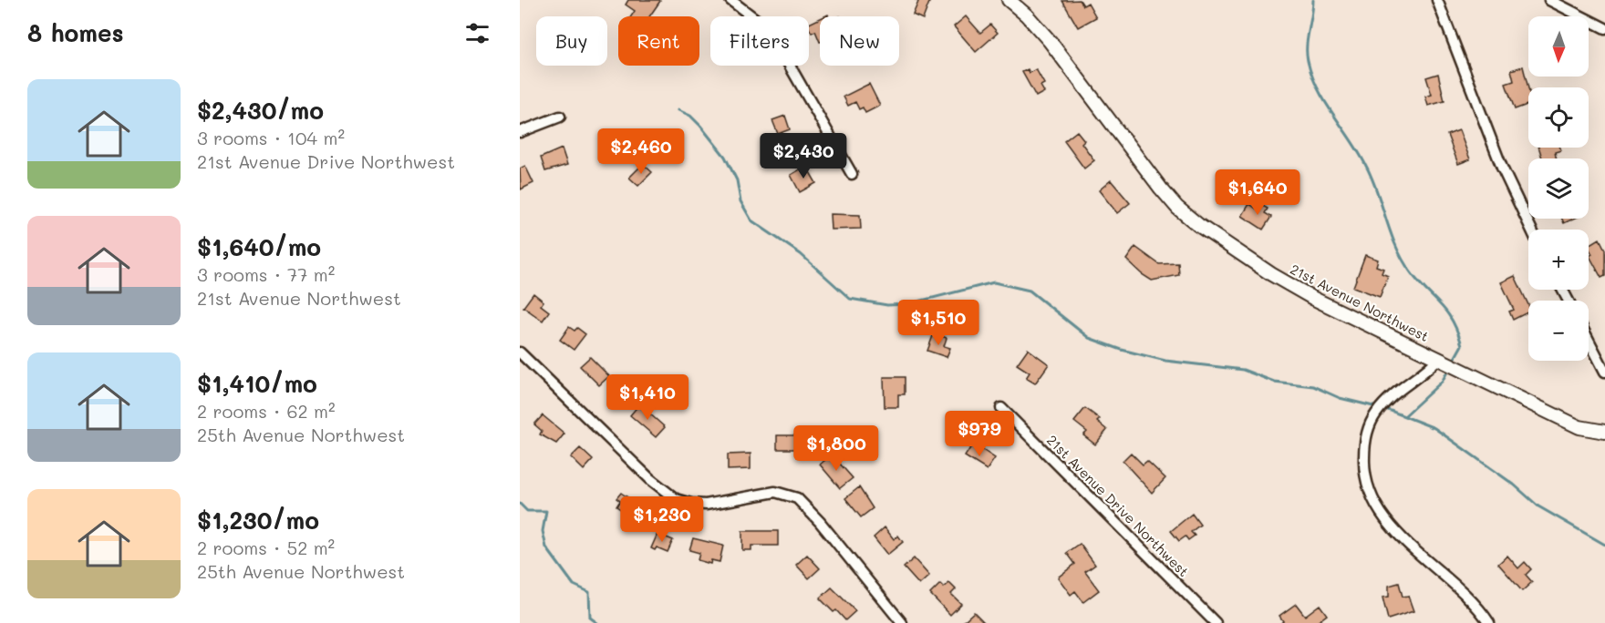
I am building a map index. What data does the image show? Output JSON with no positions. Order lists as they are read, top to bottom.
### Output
{
  "streets": {
    "street": ["21st Avenue Northwest", "21st Avenue Drive Northwest"]
  },
  "north": "bottom",
  "page": {
    "heading": "8 homes",
    "map_buttons": ["+", "−"],
    "chip": [
      "Buy",
      "Rent",
      "Filters",
      "New"
    ],
    "list": [
      {
        "name": "$2,430/mo",
        "note": "3 rooms · 104 m² · 21st Avenue Drive Northwest"
      },
      {
        "name": "$1,640/mo",
        "note": "3 rooms · 77 m² · 21st Avenue Northwest"
      },
      {
        "name": "$1,410/mo",
        "note": "2 rooms · 62 m² · 25th Avenue Northwest"
      },
      {
        "name": "$1,230/mo",
        "note": "2 rooms · 52 m² · 25th Avenue Northwest"
      }
    ],
    "price": [
      "$2,460",
      "$2,430",
      "$1,640",
      "$1,510",
      "$1,410",
      "$979",
      "$1,800",
      "$1,230"
    ]
  }
}
